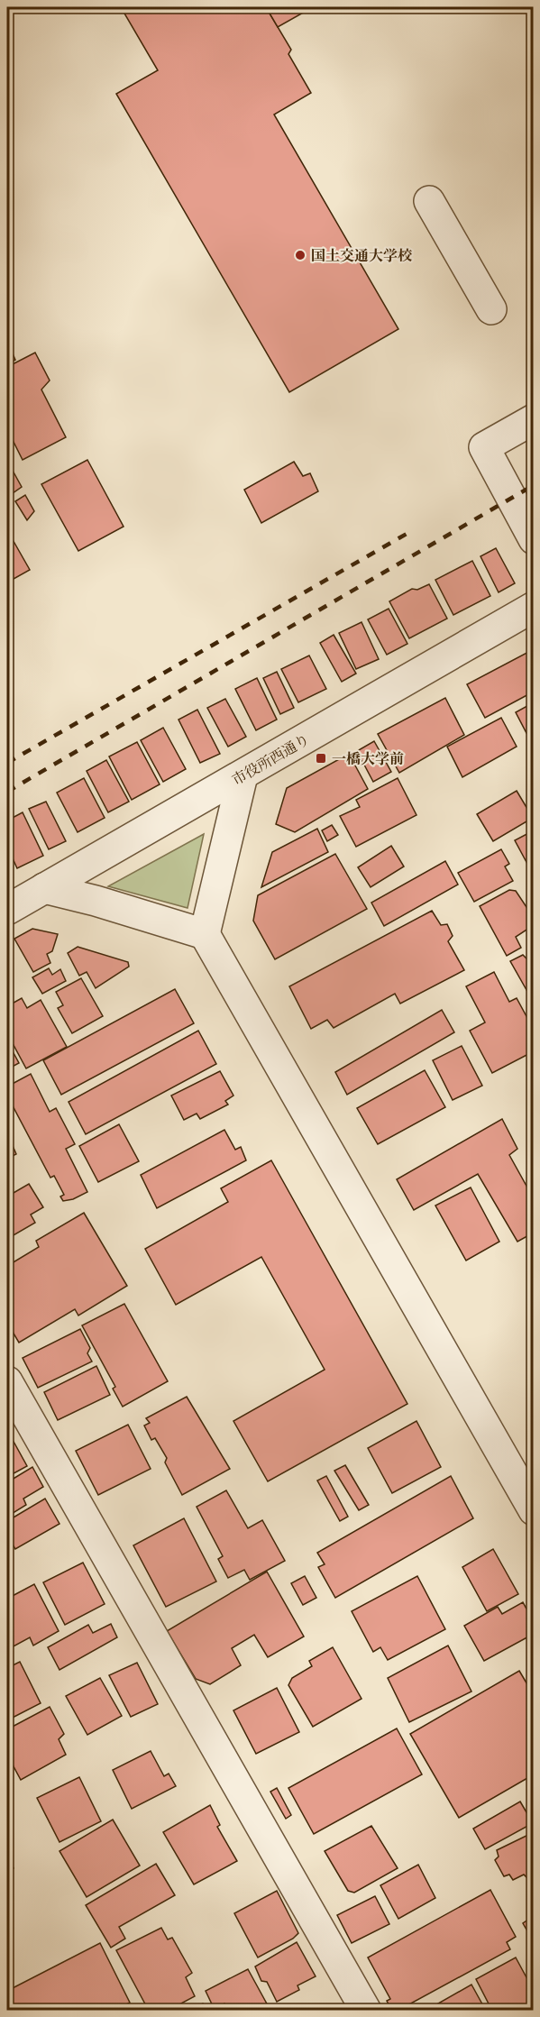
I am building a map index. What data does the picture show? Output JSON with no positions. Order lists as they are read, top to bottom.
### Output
{
  "streets": {
    "street": ["市役所西通り"]
  },
  "places": {
    "other": ["国土交通大学校"],
    "transit": ["一橋大学前"]
  }
}
